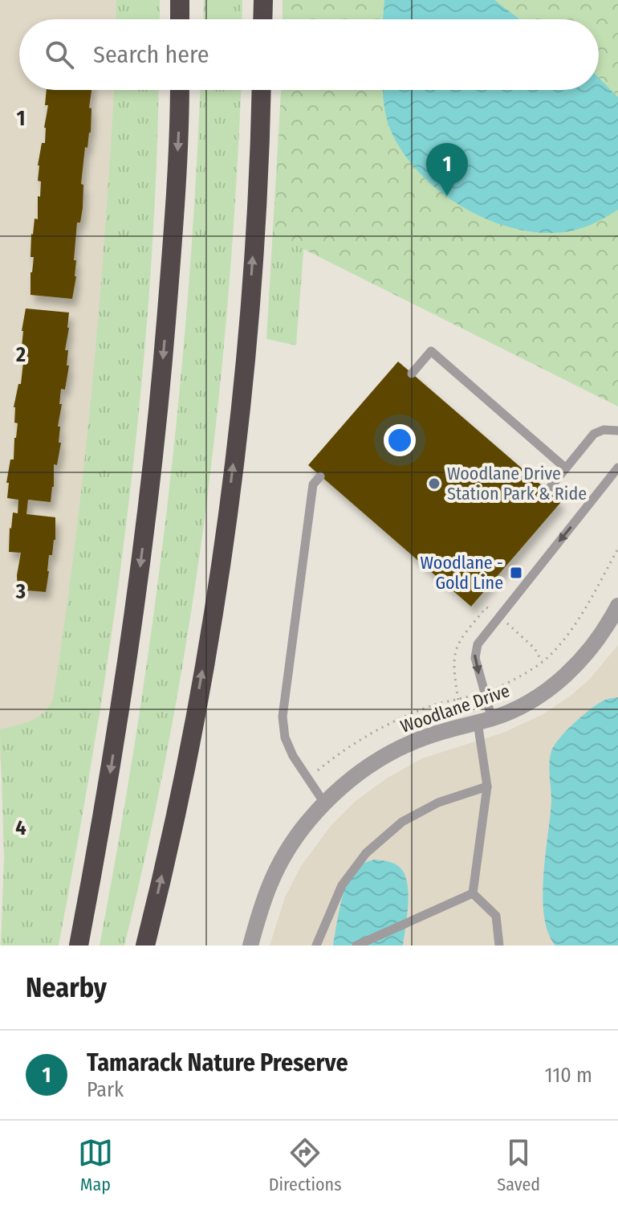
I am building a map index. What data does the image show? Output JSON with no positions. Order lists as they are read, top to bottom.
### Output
{
  "streets": {
    "street": ["Woodlane Drive"]
  },
  "places": {
    "other": ["Woodlane Drive Station Park & Ride"],
    "transit": ["Woodlane - Gold Line"]
  },
  "page": {
    "search": "Search here",
    "pins": "1",
    "heading": "Nearby",
    "list": [
      {
        "mark": "1",
        "name": "Tamarack Nature Preserve",
        "note": "Park",
        "value": "110 m"
      }
    ],
    "nav": ["Map", "Directions", "Saved"]
  },
  "grid": {
    "rows": [
      "1",
      "2",
      "3",
      "4"
    ]
  }
}
